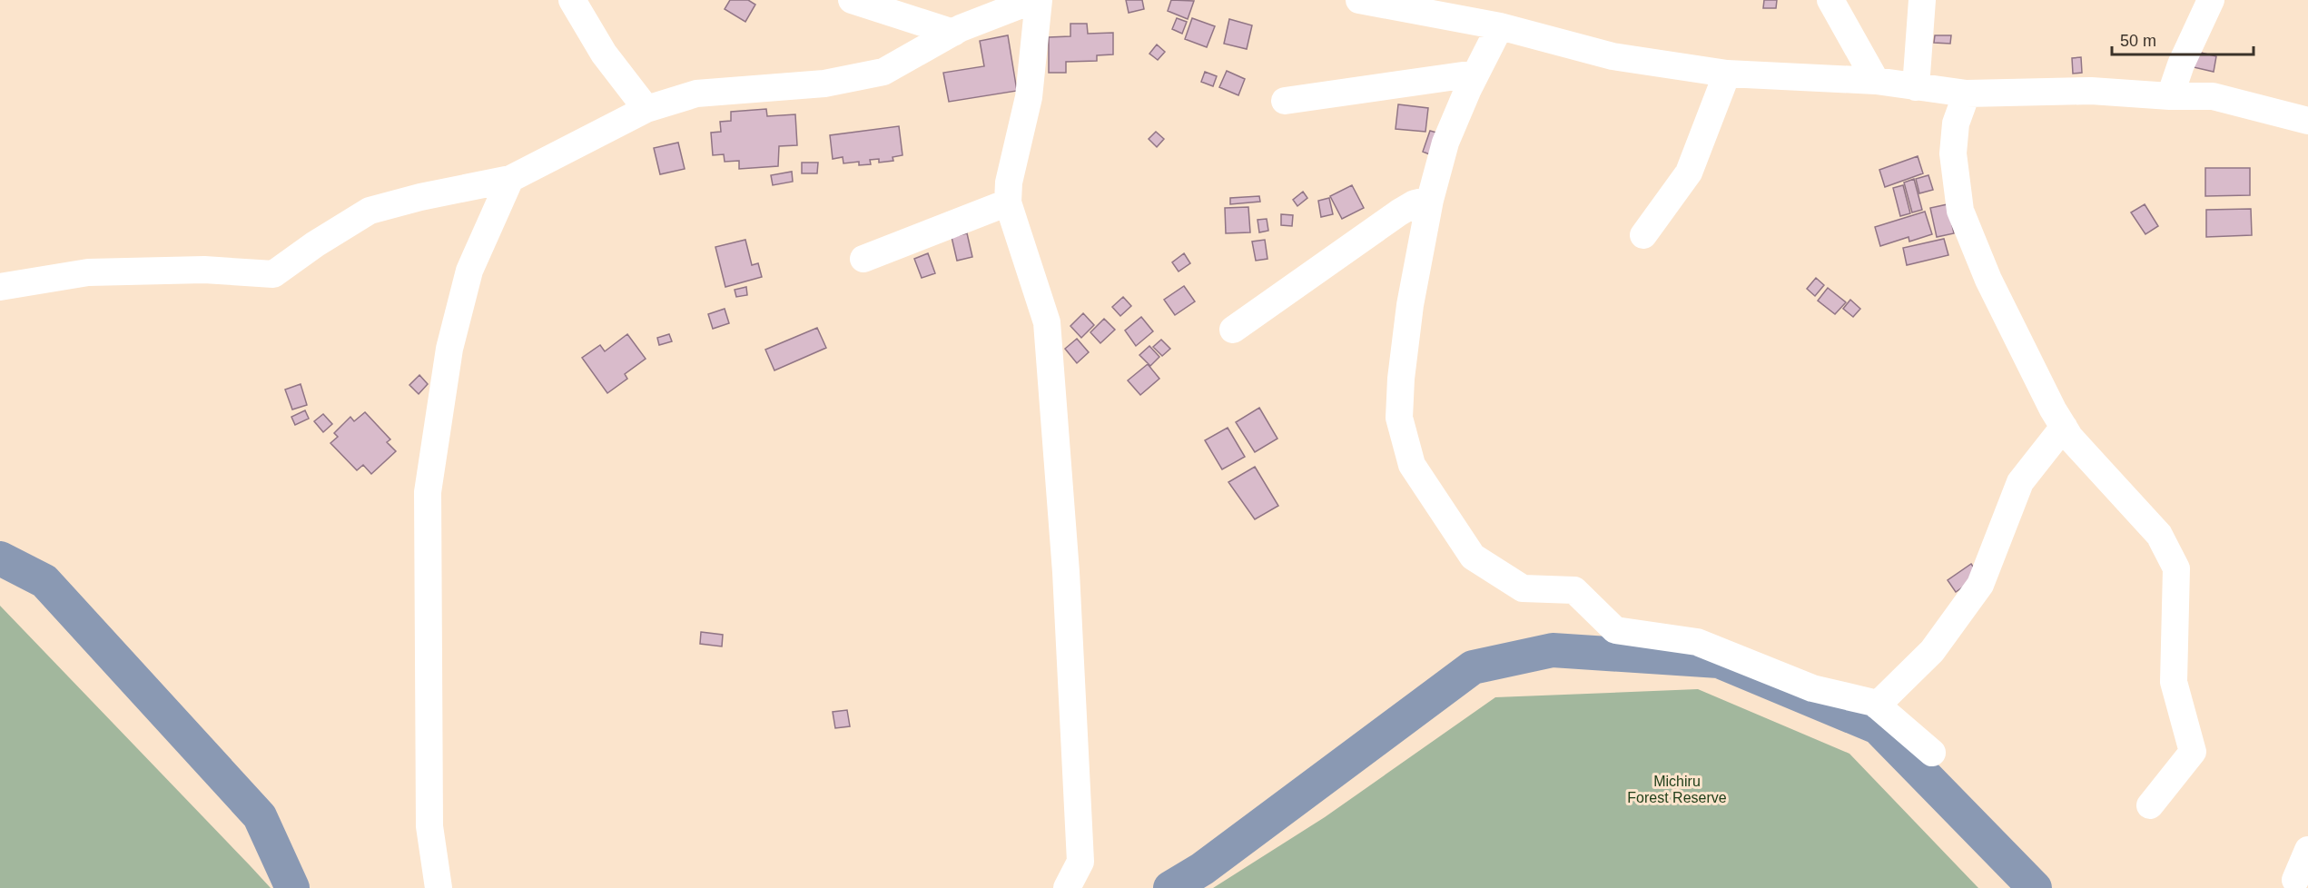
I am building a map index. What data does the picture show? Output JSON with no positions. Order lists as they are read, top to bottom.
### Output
{
  "parks": ["Michiru Forest Reserve"],
  "scale_bar": "50 m"
}
